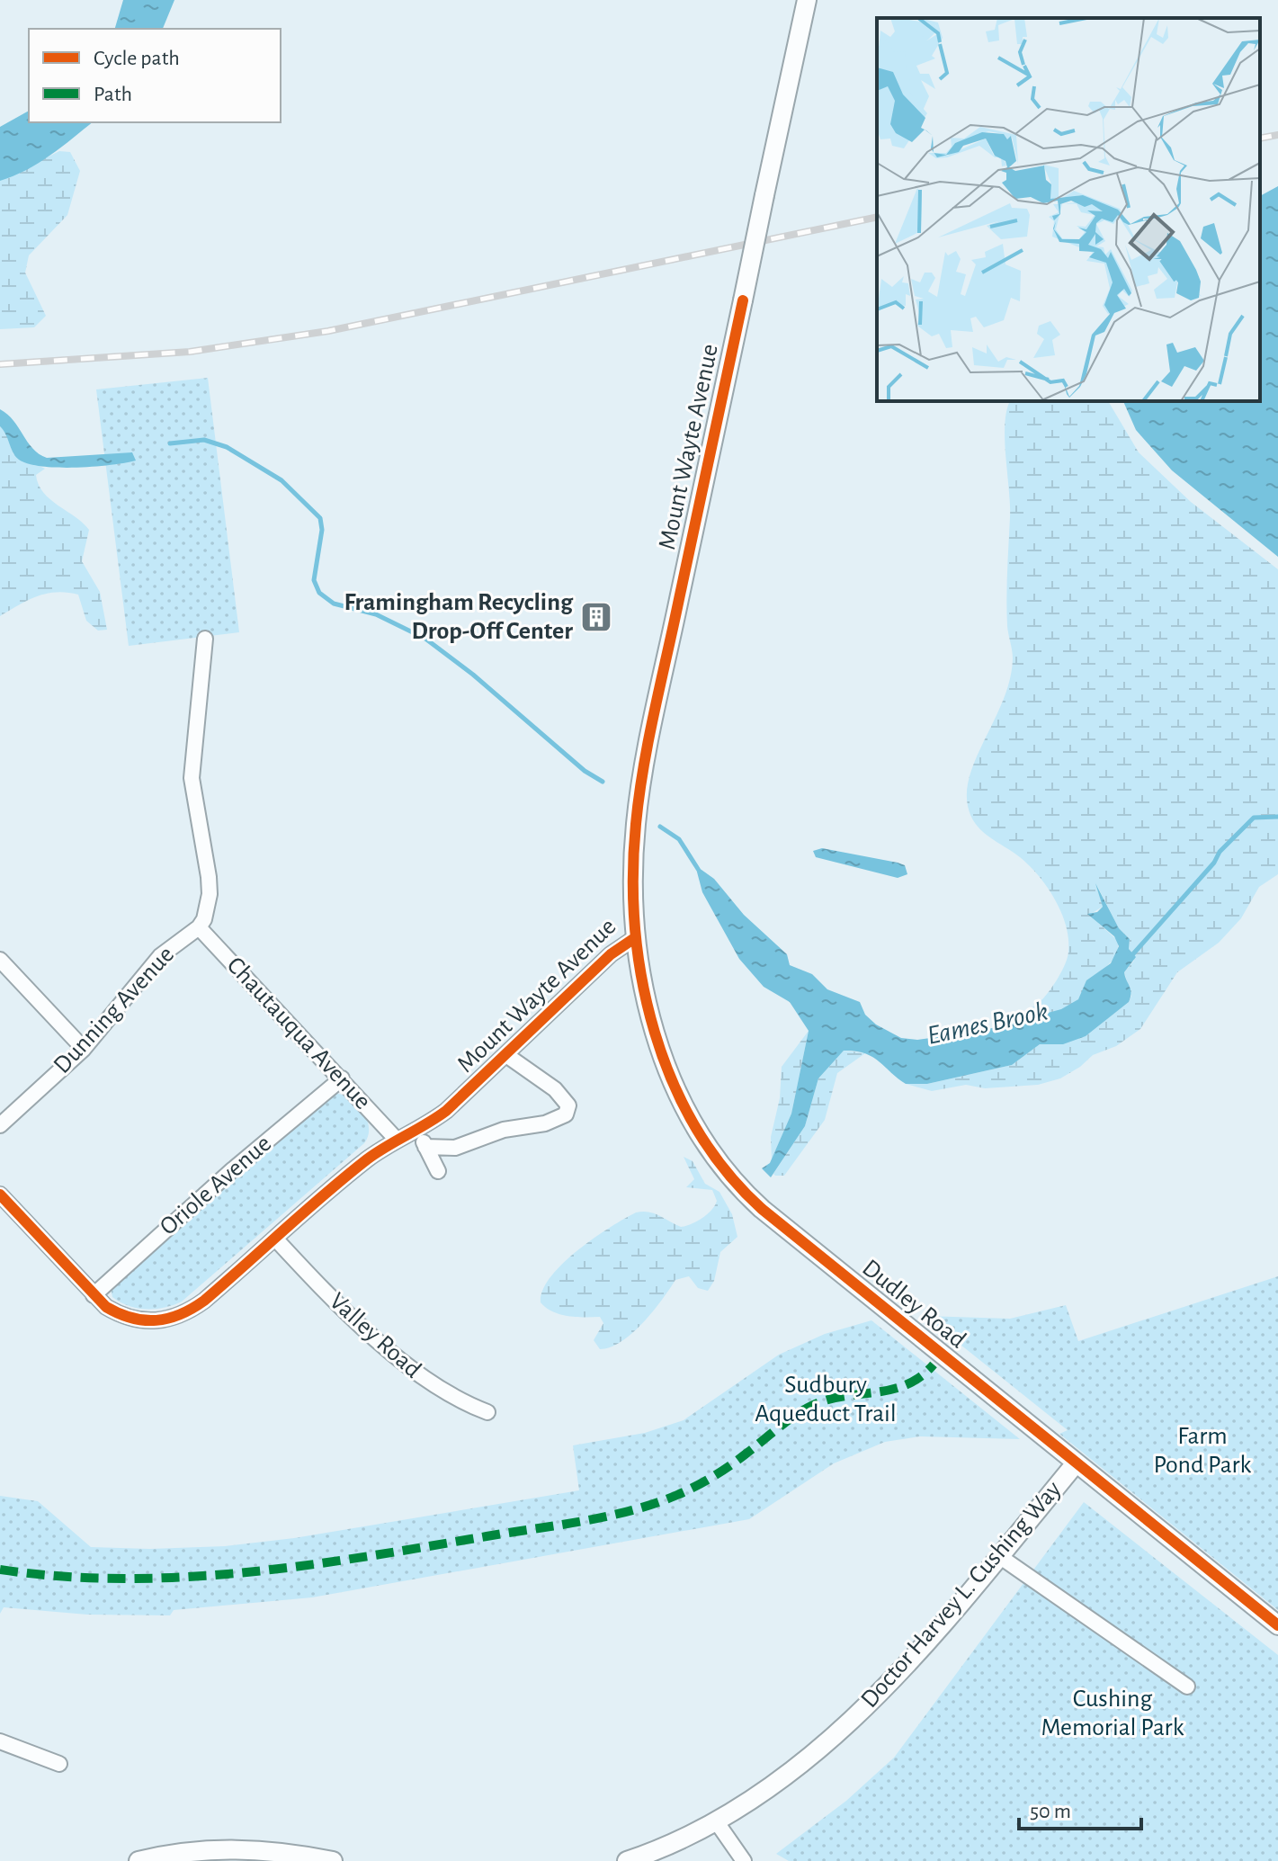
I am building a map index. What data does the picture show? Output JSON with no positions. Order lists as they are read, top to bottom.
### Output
{
  "streets": {
    "street": [
      "Mount Wayte Avenue",
      "Dunning Avenue",
      "Chautauqua Avenue",
      "Oriole Avenue",
      "Dudley Road",
      "Valley Road",
      "Doctor Harvey L. Cushing Way"
    ]
  },
  "crossings": [
    ["Mount Wayte Avenue", "Chautauqua Avenue"],
    ["Mount Wayte Avenue", "Oriole Avenue"],
    ["Mount Wayte Avenue", "Dudley Road"],
    ["Mount Wayte Avenue", "Valley Road"],
    ["Dunning Avenue", "Chautauqua Avenue"],
    ["Chautauqua Avenue", "Oriole Avenue"],
    ["Dudley Road", "Doctor Harvey L. Cushing Way"]
  ],
  "water": ["Eames Brook"],
  "parks": ["Sudbury Aqueduct Trail", "Farm Pond Park", "Cushing Memorial Park"],
  "places": {
    "building": ["Framingham Recycling Drop-Off Center"]
  },
  "legend": ["Cycle path", "Path"],
  "scale_bar": "50 m"
}
